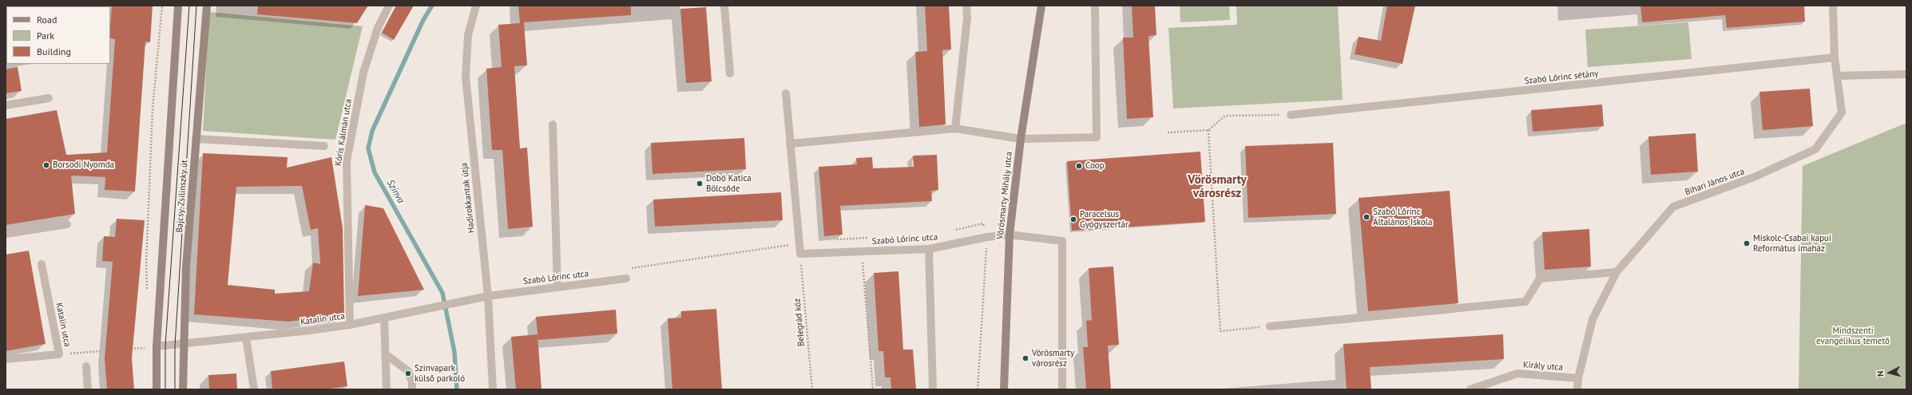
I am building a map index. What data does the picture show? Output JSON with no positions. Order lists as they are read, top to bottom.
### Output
{
  "streets": {
    "street": [
      "Szabó Lőrinc sétány",
      "Kóris Kálmán utca",
      "Bihari János utca",
      "Vörösmarty Mihály utca",
      "Bajcsy-Zsilinszky út",
      "Hadirokkantak útja",
      "Szabó Lőrinc utca",
      "Katalin utca",
      "Király utca"
    ],
    "path": ["Belegrád köz"]
  },
  "crossings": [
    ["Szabó Lőrinc sétány", "Bihari János utca"],
    ["Kóris Kálmán utca", "Katalin utca"],
    ["Bihari János utca", "Király utca"],
    ["Vörösmarty Mihály utca", "Szabó Lőrinc utca"],
    ["Bajcsy-Zsilinszky út", "Katalin utca"],
    ["Hadirokkantak útja", "Szabó Lőrinc utca"],
    ["Hadirokkantak útja", "Katalin utca"],
    ["Szabó Lőrinc utca", "Katalin utca"],
    ["Szabó Lőrinc utca", "Belegrád köz"]
  ],
  "districts": ["Vörösmarty városrész"],
  "water": ["Szinva"],
  "parks": ["Mindszenti evangélikus temető"],
  "places": [
    "Borsodi Nyomda",
    "Coop",
    "Dobó Katica Bölcsőde",
    "Szabó Lőrinc Általános Iskola",
    "Paracelsus Gyógyszertár",
    "Miskolc-Csabai kapui Református imaház",
    "Vörösmarty városrész",
    "Szinvapark külső parkoló"
  ],
  "legend": ["Road", "Park", "Building"],
  "north": "left"
}
